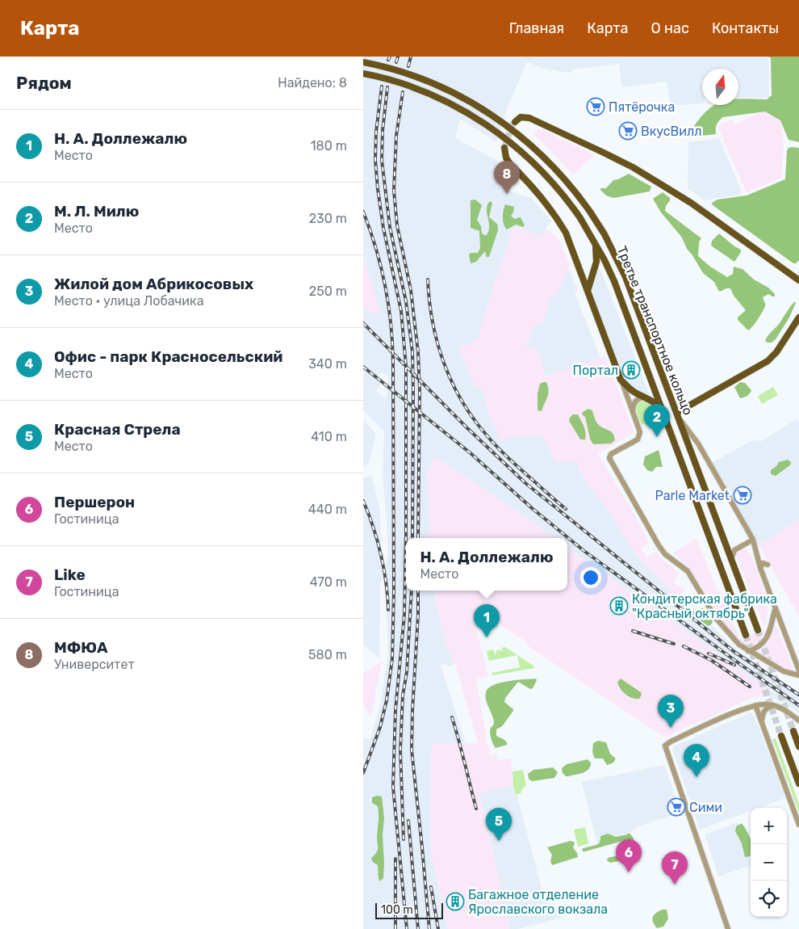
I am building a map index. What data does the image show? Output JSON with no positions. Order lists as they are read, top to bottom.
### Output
{
  "streets": {
    "main road": ["Третье транспортное кольцо"]
  },
  "places": {
    "supermarket": [
      "Пятёрочка",
      "ВкусВилл",
      "Parle Market",
      "Сими"
    ],
    "building": ["Портал", "Кондитерская фабрика \"Красный октябрь\"", "Багажное отделение Ярославского вокзала"]
  },
  "scale_bar": "100 m",
  "north": "top",
  "page": {
    "header": "Карта",
    "nav": [
      "Главная",
      "Карта",
      "О нас",
      "Контакты"
    ],
    "heading": ["Рядом", "Найдено: 8"],
    "list": [
      {
        "mark": "1",
        "name": "Н. А. Доллежалю",
        "note": "Место",
        "value": "180 m"
      },
      {
        "mark": "2",
        "name": "М. Л. Милю",
        "note": "Место",
        "value": "230 m"
      },
      {
        "mark": "3",
        "name": "Жилой дом Абрикосовых",
        "note": "Место · улица Лобачика",
        "value": "250 m"
      },
      {
        "mark": "4",
        "name": "Офис - парк Красносельский",
        "note": "Место",
        "value": "340 m"
      },
      {
        "mark": "5",
        "name": "Красная Стрела",
        "note": "Место",
        "value": "410 m"
      },
      {
        "mark": "6",
        "name": "Першерон",
        "note": "Гостиница",
        "value": "440 m"
      },
      {
        "mark": "7",
        "name": "Like",
        "note": "Гостиница",
        "value": "470 m"
      },
      {
        "mark": "8",
        "name": "МФЮА",
        "note": "Университет",
        "value": "580 m"
      }
    ],
    "pins": [
      "8",
      "2",
      "1",
      "3",
      "4",
      "5",
      "6",
      "7"
    ],
    "popup": ["Н. А. Доллежалю", "Место"],
    "map_buttons": ["+", "−"],
    "scale": "100 m"
  }
}
